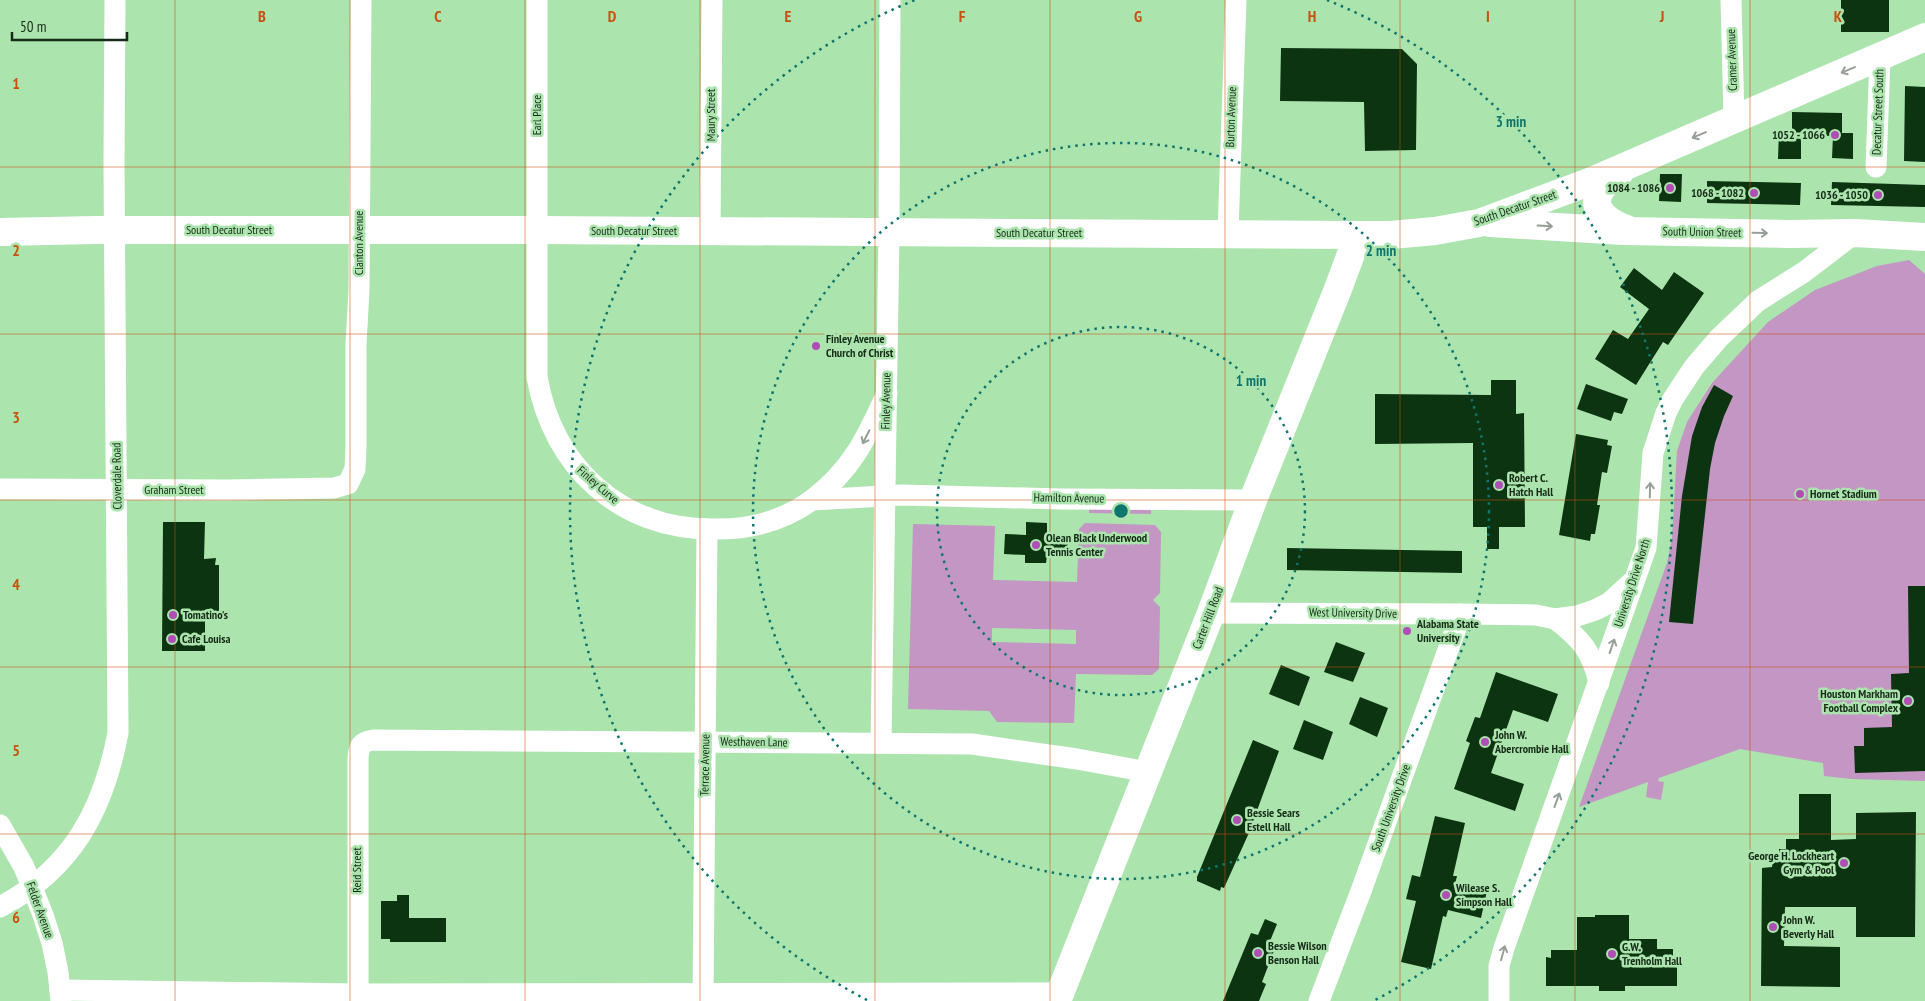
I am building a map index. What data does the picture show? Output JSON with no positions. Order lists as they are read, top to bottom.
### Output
{
  "streets": {
    "main road": ["South Decatur Street", "South Union Street", "Carter Hill Road"],
    "street": [
      "Cramer Avenue",
      "Decatur Street South",
      "Earl Place",
      "Maury Street",
      "Burton Avenue",
      "Clanton Avenue",
      "Finley Avenue",
      "Cloverdale Road",
      "Finley Curve",
      "Graham Street",
      "Hamilton Avenue",
      "University Drive North",
      "West University Drive",
      "Westhaven Lane",
      "Terrace Avenue",
      "South University Drive",
      "Reid Street",
      "Felder Avenue"
    ]
  },
  "crossings": [
    ["Cramer Avenue", "South Decatur Street"],
    ["Decatur Street South", "South Decatur Street"],
    ["Earl Place", "South Decatur Street"],
    ["Earl Place", "Finley Curve"],
    ["Maury Street", "South Decatur Street"],
    ["Burton Avenue", "South Decatur Street"],
    ["South Decatur Street", "South Union Street"],
    ["South Decatur Street", "Clanton Avenue"],
    ["South Decatur Street", "Finley Avenue"],
    ["South Decatur Street", "Cloverdale Road"],
    ["South Decatur Street", "Finley Curve"],
    ["South Decatur Street", "Carter Hill Road"],
    ["South Union Street", "University Drive North"],
    ["Clanton Avenue", "Graham Street"],
    ["Finley Avenue", "Finley Curve"],
    ["Finley Avenue", "Hamilton Avenue"],
    ["Finley Avenue", "Westhaven Lane"],
    ["Cloverdale Road", "Graham Street"],
    ["Cloverdale Road", "Felder Avenue"],
    ["Finley Curve", "Hamilton Avenue"],
    ["Finley Curve", "Terrace Avenue"],
    ["Hamilton Avenue", "Carter Hill Road"],
    ["University Drive North", "West University Drive"],
    ["West University Drive", "Carter Hill Road"],
    ["West University Drive", "South University Drive"],
    ["Carter Hill Road", "Westhaven Lane"],
    ["Westhaven Lane", "Terrace Avenue"],
    ["Westhaven Lane", "Reid Street"]
  ],
  "one_way": ["South Union Street", "University Drive North"],
  "places": [
    "1052 - 1066",
    "1084 - 1086",
    "1068 - 1082",
    "1036 - 1050",
    "Finley Avenue Church of Christ",
    "Robert C. Hatch Hall",
    "Hornet Stadium",
    "Olean Black Underwood Tennis Center",
    "Tomatino's",
    "Alabama State University",
    "Cafe Louisa",
    "Houston Markham Football Complex",
    "John W. Abercrombie Hall",
    "Bessie Sears Estell Hall",
    "George H. Lockheart Gym & Pool",
    "Wilease S. Simpson Hall",
    "John W. Beverly Hall",
    "Bessie Wilson Benson Hall",
    "G.W. Trenholm Hall"
  ],
  "scale_bar": "50 m",
  "grid": {
    "columns": [
      "B",
      "C",
      "D",
      "E",
      "F",
      "G",
      "H",
      "I",
      "J",
      "K"
    ],
    "rows": [
      "1",
      "2",
      "3",
      "4",
      "5",
      "6"
    ]
  },
  "rings": ["3 min", "2 min", "1 min"]
}
